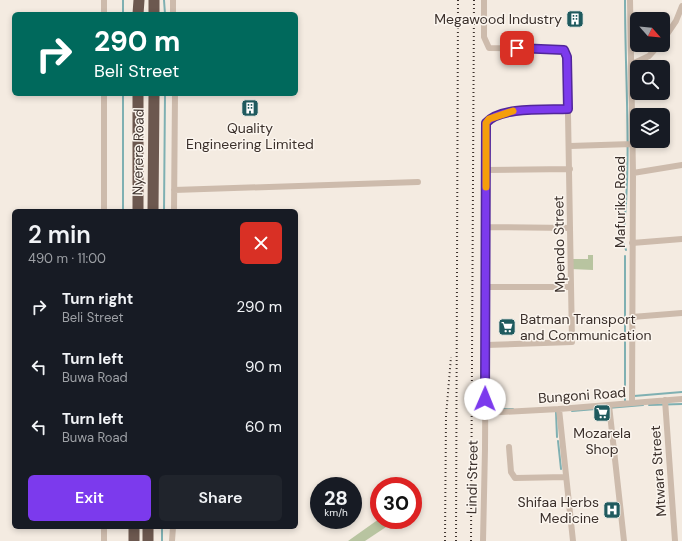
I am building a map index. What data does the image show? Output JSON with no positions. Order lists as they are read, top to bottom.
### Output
{
  "streets": {
    "highway": ["Nyerere Road"],
    "street": [
      "Mafuriko Road",
      "Mpendo Street",
      "Bungoni Road",
      "Mtwara Street",
      "Lindi Street"
    ]
  },
  "crossings": [
    ["Mafuriko Road", "Bungoni Road"],
    ["Mpendo Street", "Lindi Street"],
    ["Bungoni Road", "Mtwara Street"],
    ["Bungoni Road", "Lindi Street"]
  ],
  "places": {
    "building": ["Megawood Industry", "Quality Engineering Limited"],
    "supermarket": ["Batman Transport and Communication", "Mozarela Shop"],
    "hospital": ["Shifaa Herbs Medicine"]
  },
  "north": "bottom right",
  "page": {
    "turn": ["290 m", "Beli Street"],
    "heading": ["2 min", "490 m · 11:00"],
    "list": [
      {
        "name": "Turn right",
        "note": "Beli Street",
        "value": "290 m"
      },
      {
        "name": "Turn left",
        "note": "Buwa Road",
        "value": "90 m"
      },
      {
        "name": "Turn left",
        "note": "Buwa Road",
        "value": "60 m"
      }
    ],
    "buttons": ["Exit", "Share"],
    "speed": "28 km/h",
    "limit": "30"
  }
}
